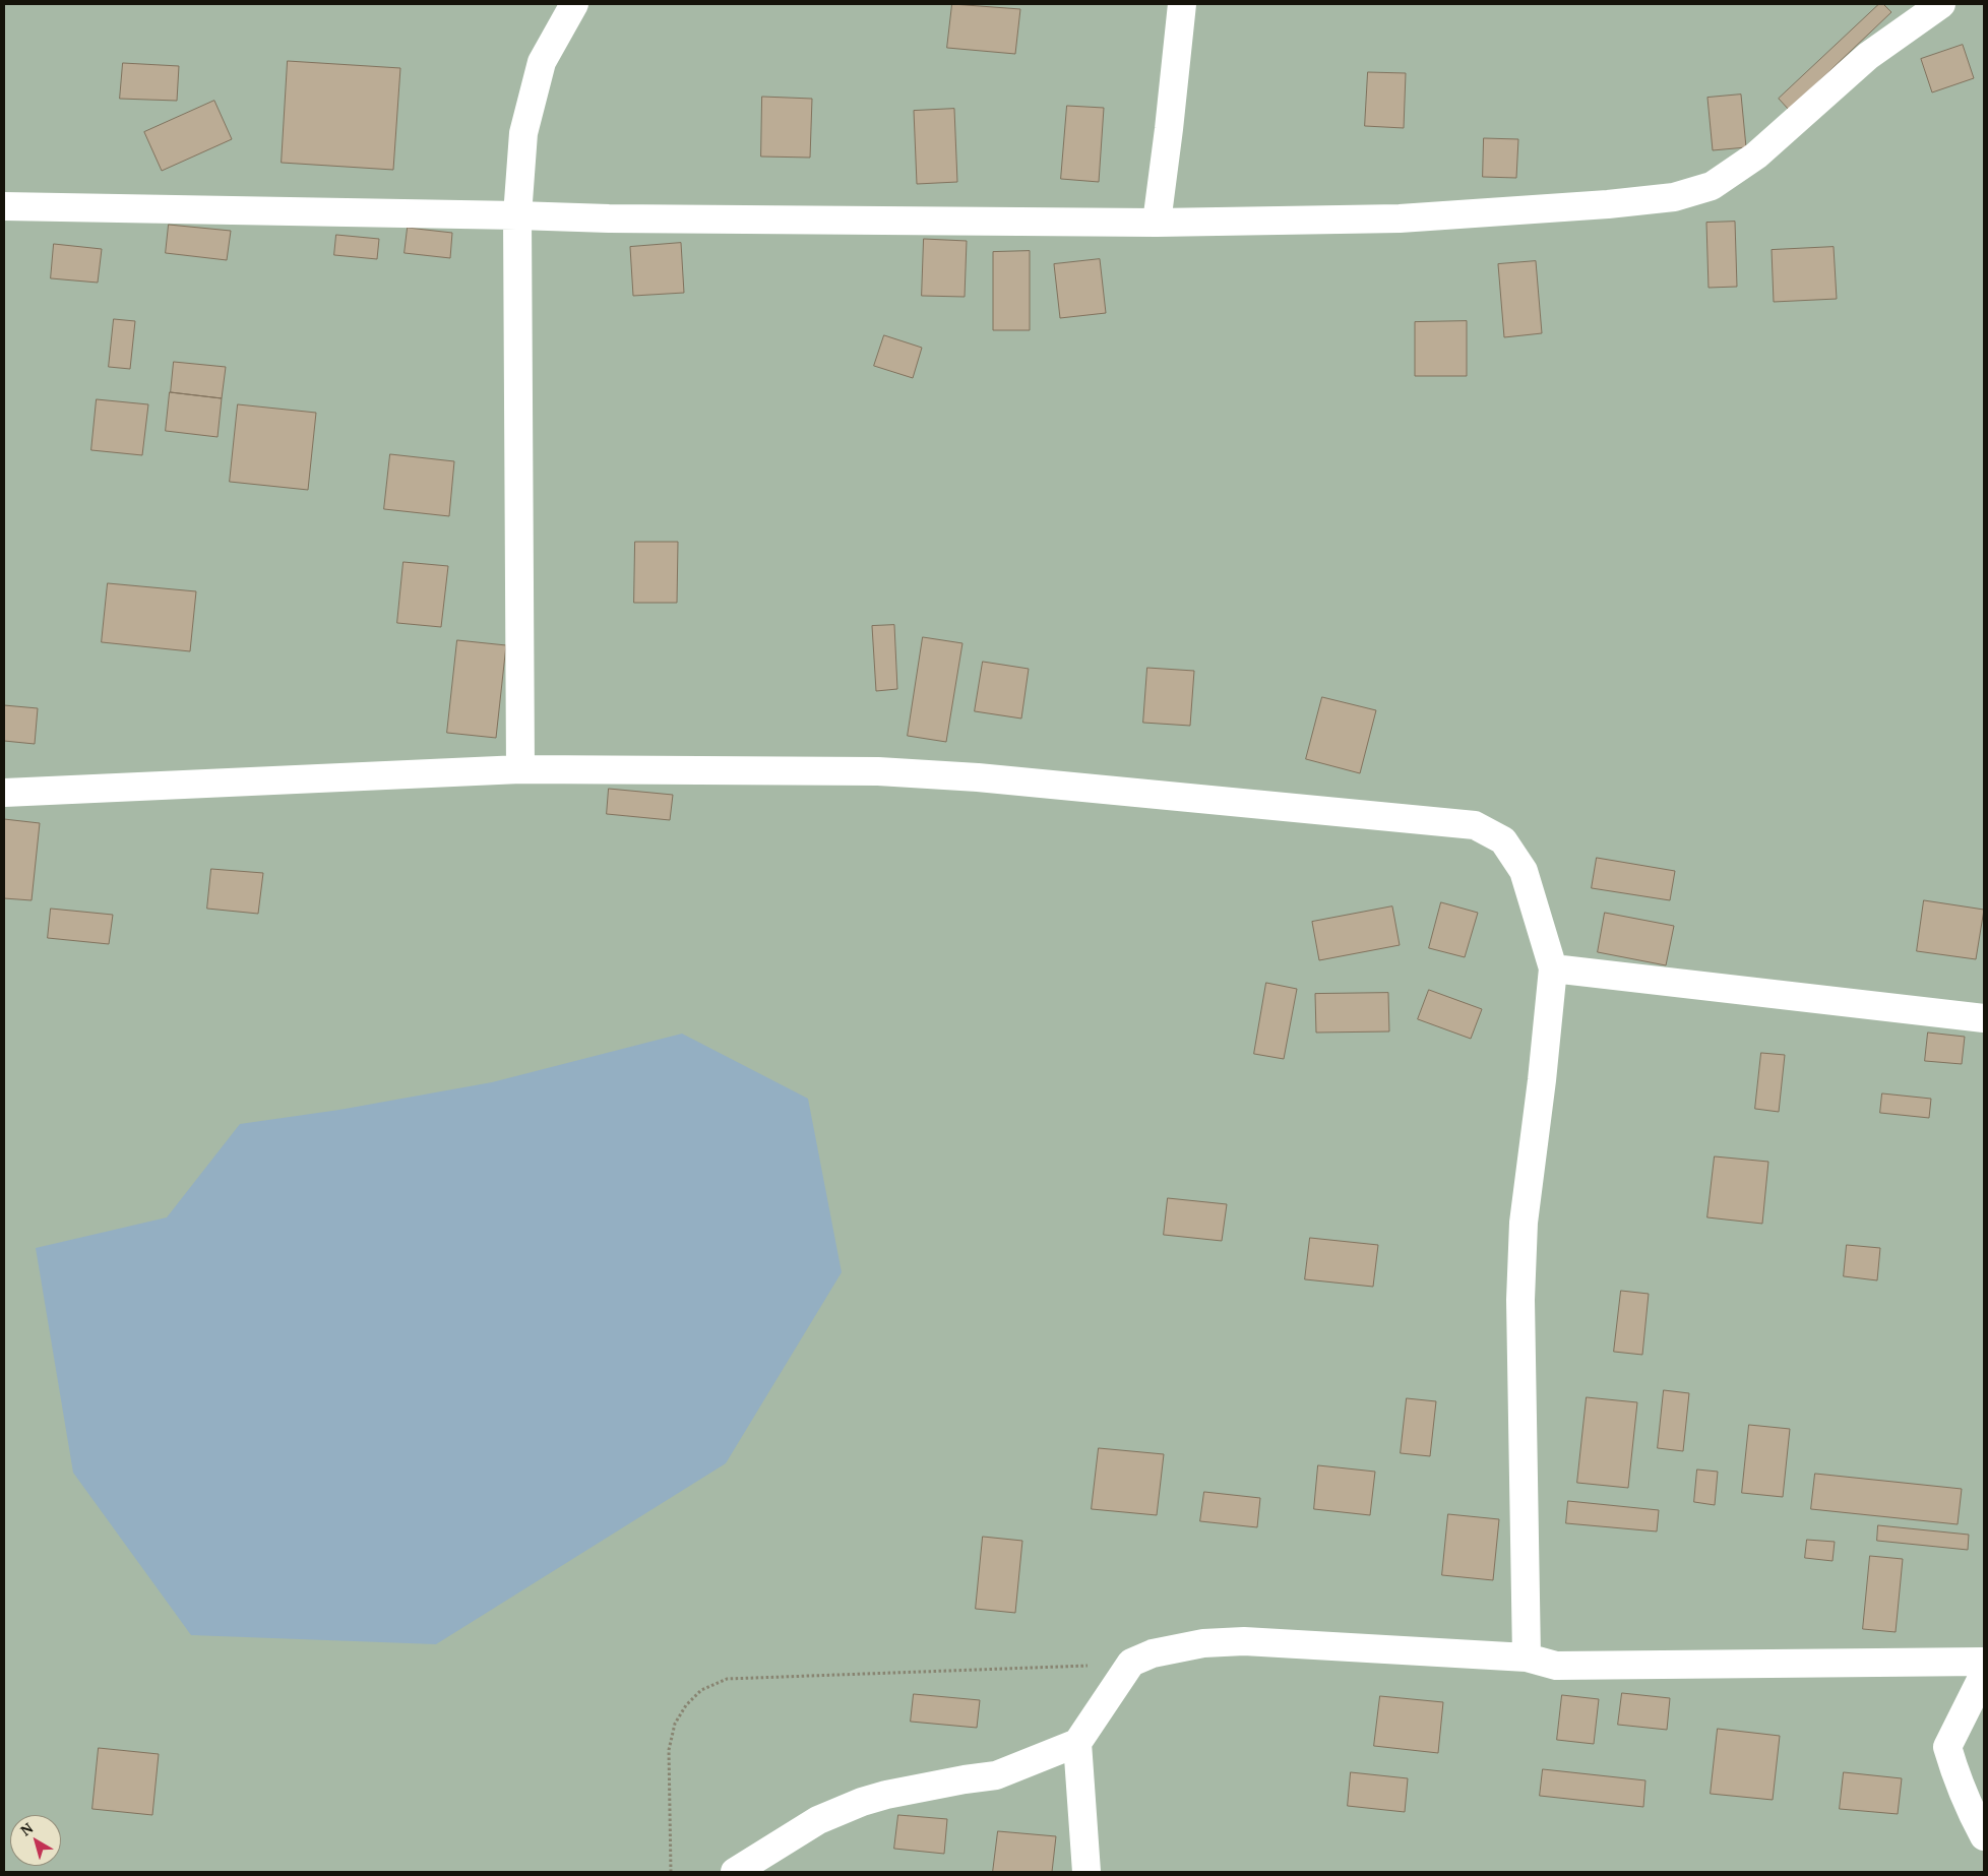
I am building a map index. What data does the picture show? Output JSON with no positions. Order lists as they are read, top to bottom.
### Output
{
  "north": "top left"
}
